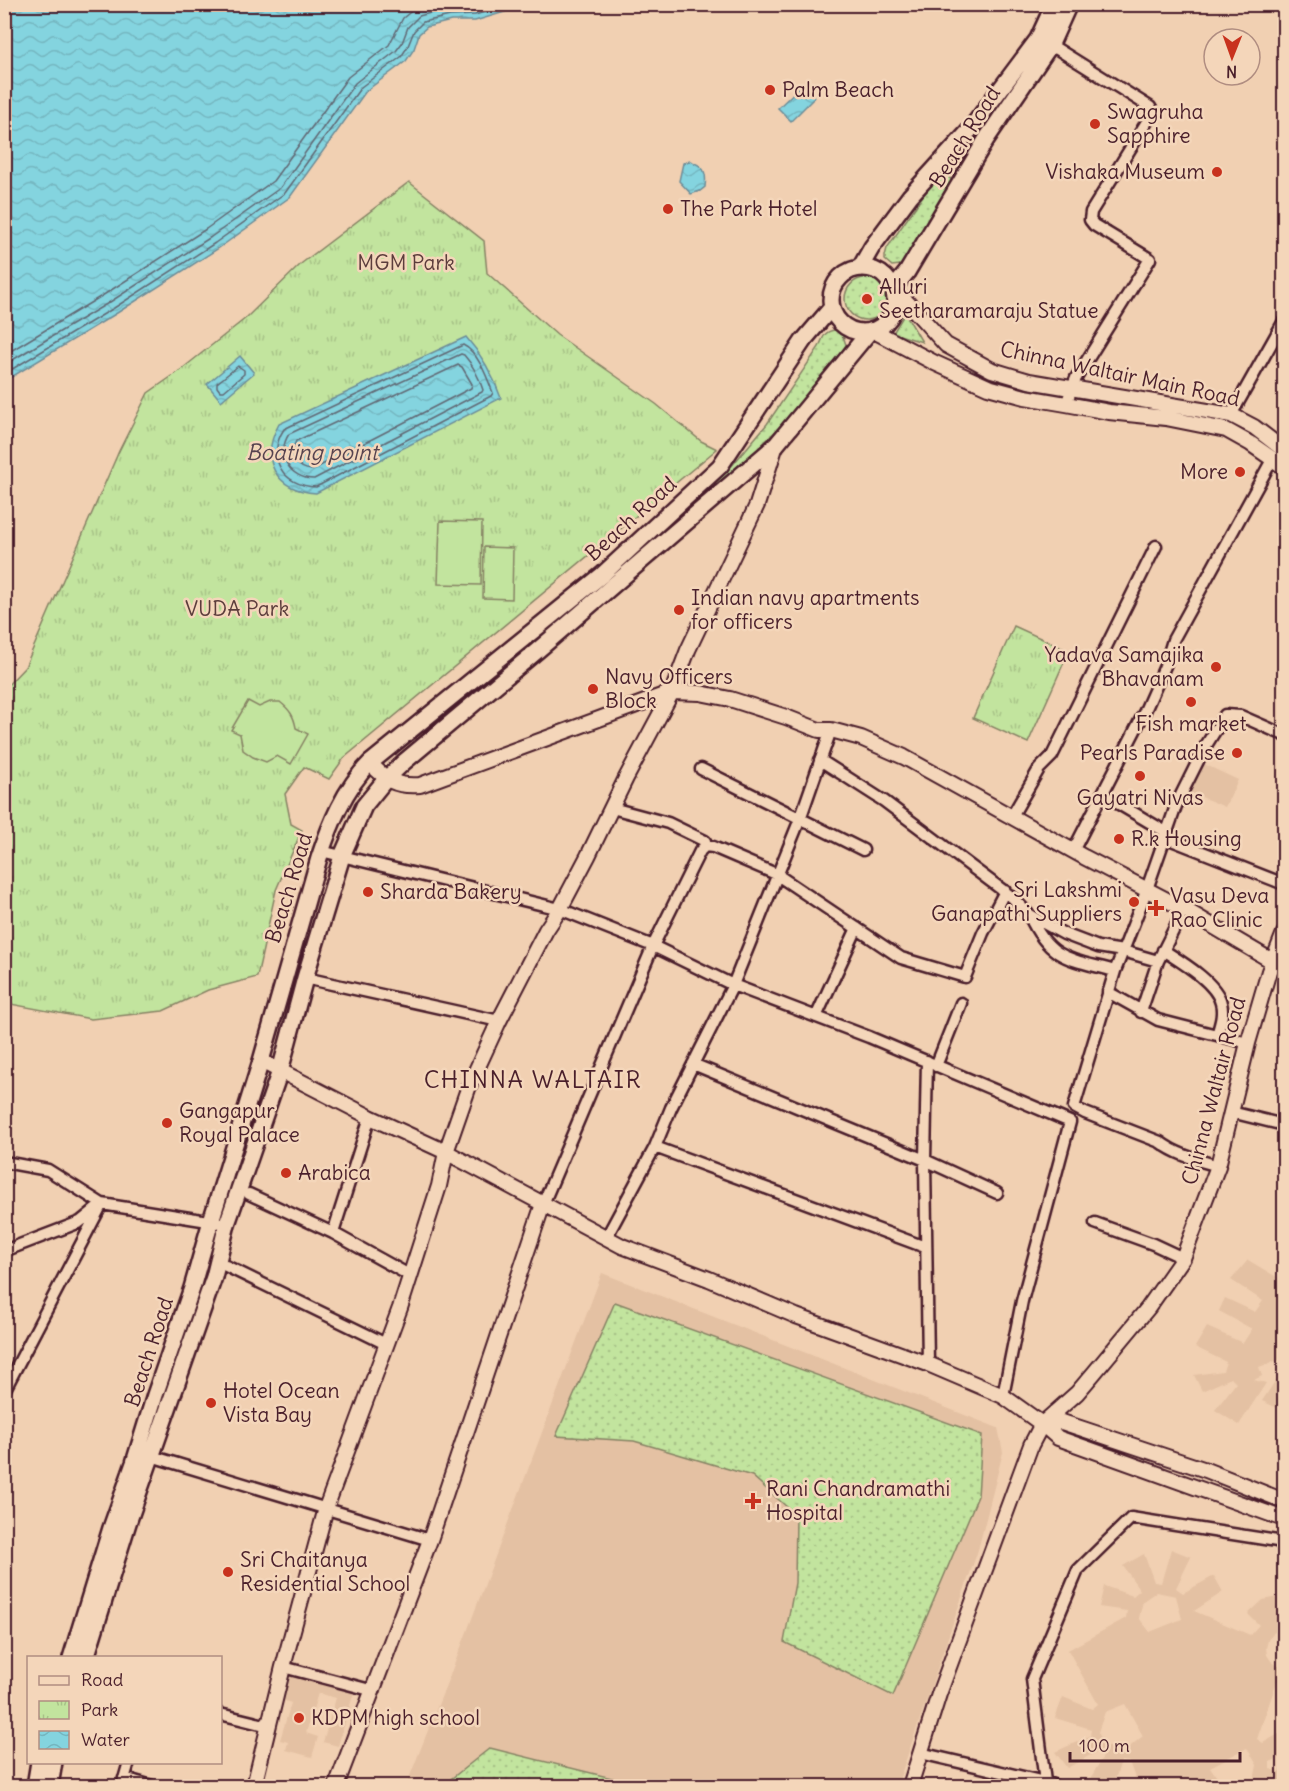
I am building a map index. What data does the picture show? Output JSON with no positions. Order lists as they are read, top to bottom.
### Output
{
  "streets": {
    "main road": ["Beach Road"],
    "street": ["Chinna Waltair Main Road", "Chinna Waltair Road"]
  },
  "crossings": [
    ["Beach Road", "Chinna Waltair Main Road"]
  ],
  "districts": ["CHINNA WALTAIR"],
  "water": ["Boating point"],
  "parks": ["MGM Park", "VUDA Park"],
  "places": {
    "other": [
      "Palm Beach",
      "Swagruha Sapphire",
      "Vishaka Museum",
      "The Park Hotel",
      "Alluri Seetharamaraju Statue",
      "More",
      "Indian navy apartments for officers",
      "Yadava Samajika Bhavanam",
      "Navy Officers Block",
      "Fish market",
      "Pearls Paradise",
      "Gayatri Nivas",
      "R.k Housing",
      "Sharda Bakery",
      "Sri Lakshmi Ganapathi Suppliers",
      "Gangapur Royal Palace",
      "Arabica",
      "Hotel Ocean Vista Bay",
      "Sri Chaitanya Residential School",
      "KDPM high school"
    ],
    "health": ["Vasu Deva Rao Clinic", "Rani Chandramathi Hospital"]
  },
  "legend": ["Road", "Park", "Water"],
  "scale_bar": "100 m",
  "north": "bottom"
}
